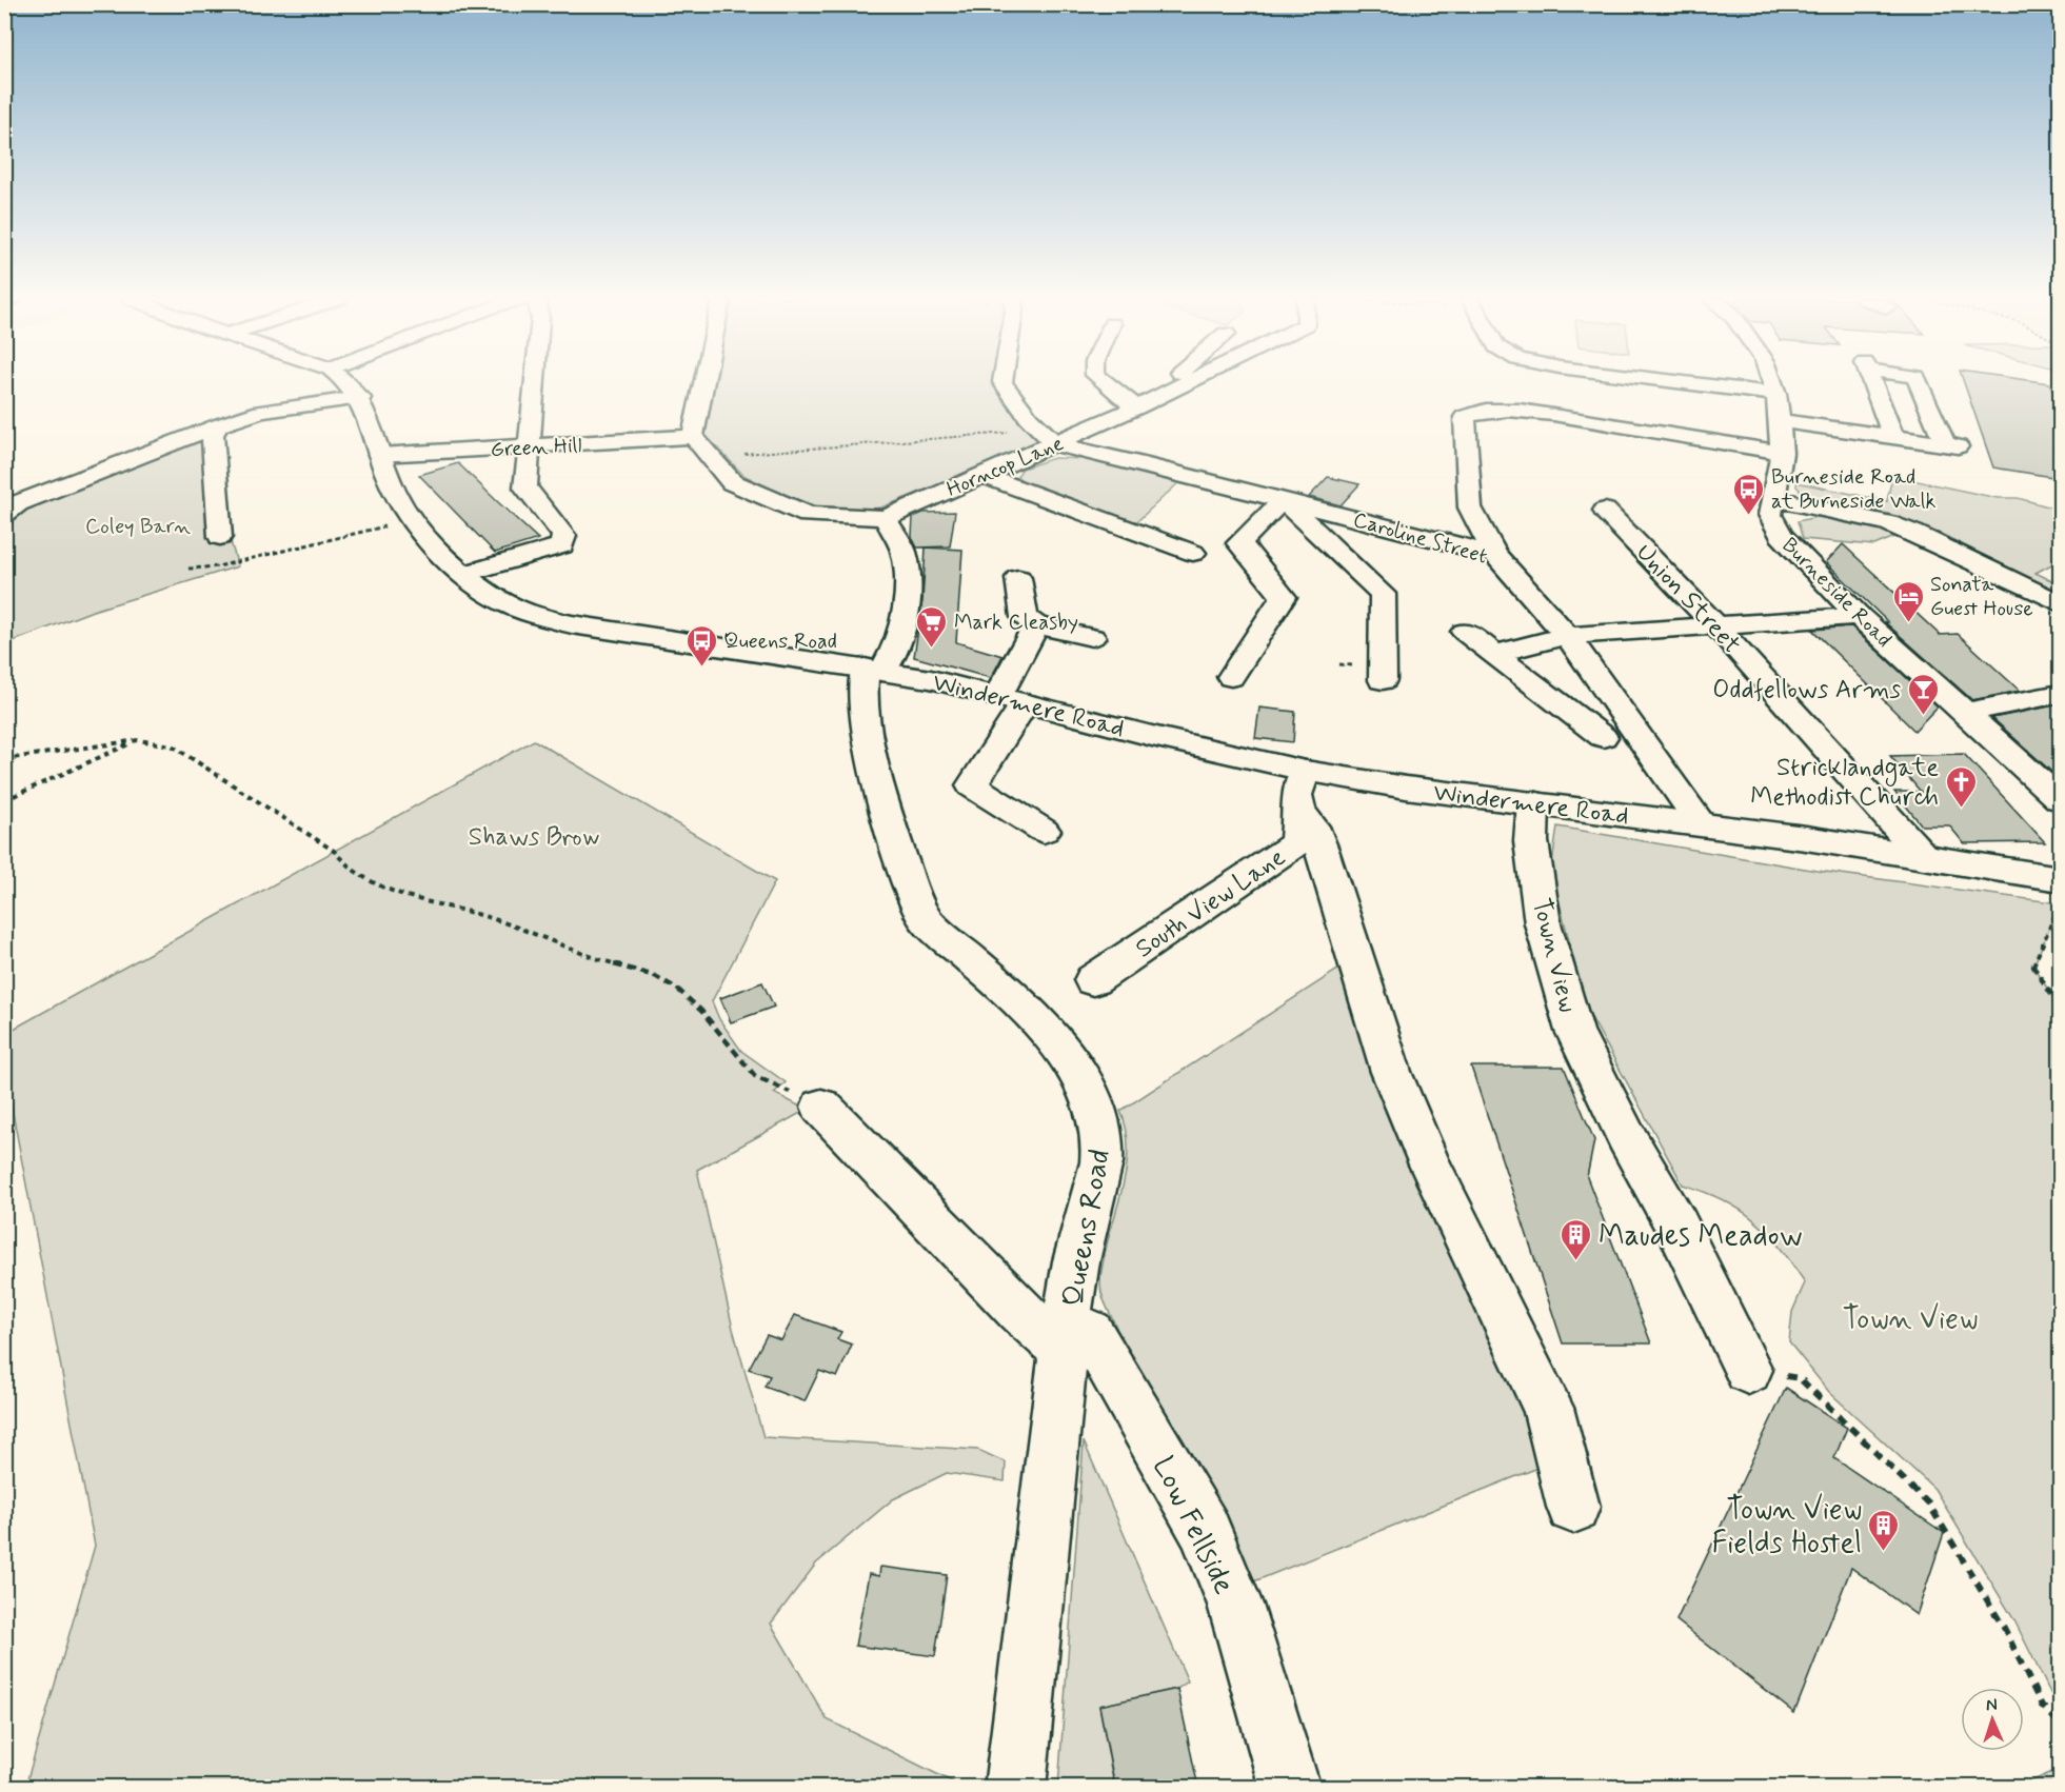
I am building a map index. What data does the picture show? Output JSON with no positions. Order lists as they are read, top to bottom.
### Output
{
  "streets": {
    "main road": [
      "Green Hill",
      "Horncop Lane",
      "Caroline Street",
      "Burneside Road",
      "Union Street",
      "Windermere Road",
      "South View Lane",
      "Town View",
      "Queens Road",
      "Low Fellside"
    ]
  },
  "crossings": [
    ["Green Hill", "Windermere Road"],
    ["Horncop Lane", "Caroline Street"],
    ["Caroline Street", "Windermere Road"],
    ["Union Street", "Windermere Road"],
    ["Windermere Road", "South View Lane"],
    ["Windermere Road", "Town View"],
    ["Windermere Road", "Queens Road"],
    ["Queens Road", "Low Fellside"]
  ],
  "parks": ["Coley Barn", "Shaws Brow", "Town View"],
  "places": {
    "bus stop": ["Burneside Road at Burneside Walk", "Queens Road"],
    "hotel": ["Sonata Guest House"],
    "supermarket": ["Mark Cleasby"],
    "bar": ["Oddfellows Arms"],
    "church": ["Stricklandgate Methodist Church"],
    "building": ["Maudes Meadow", "Town View Fields Hostel"]
  },
  "north": "top"
}
